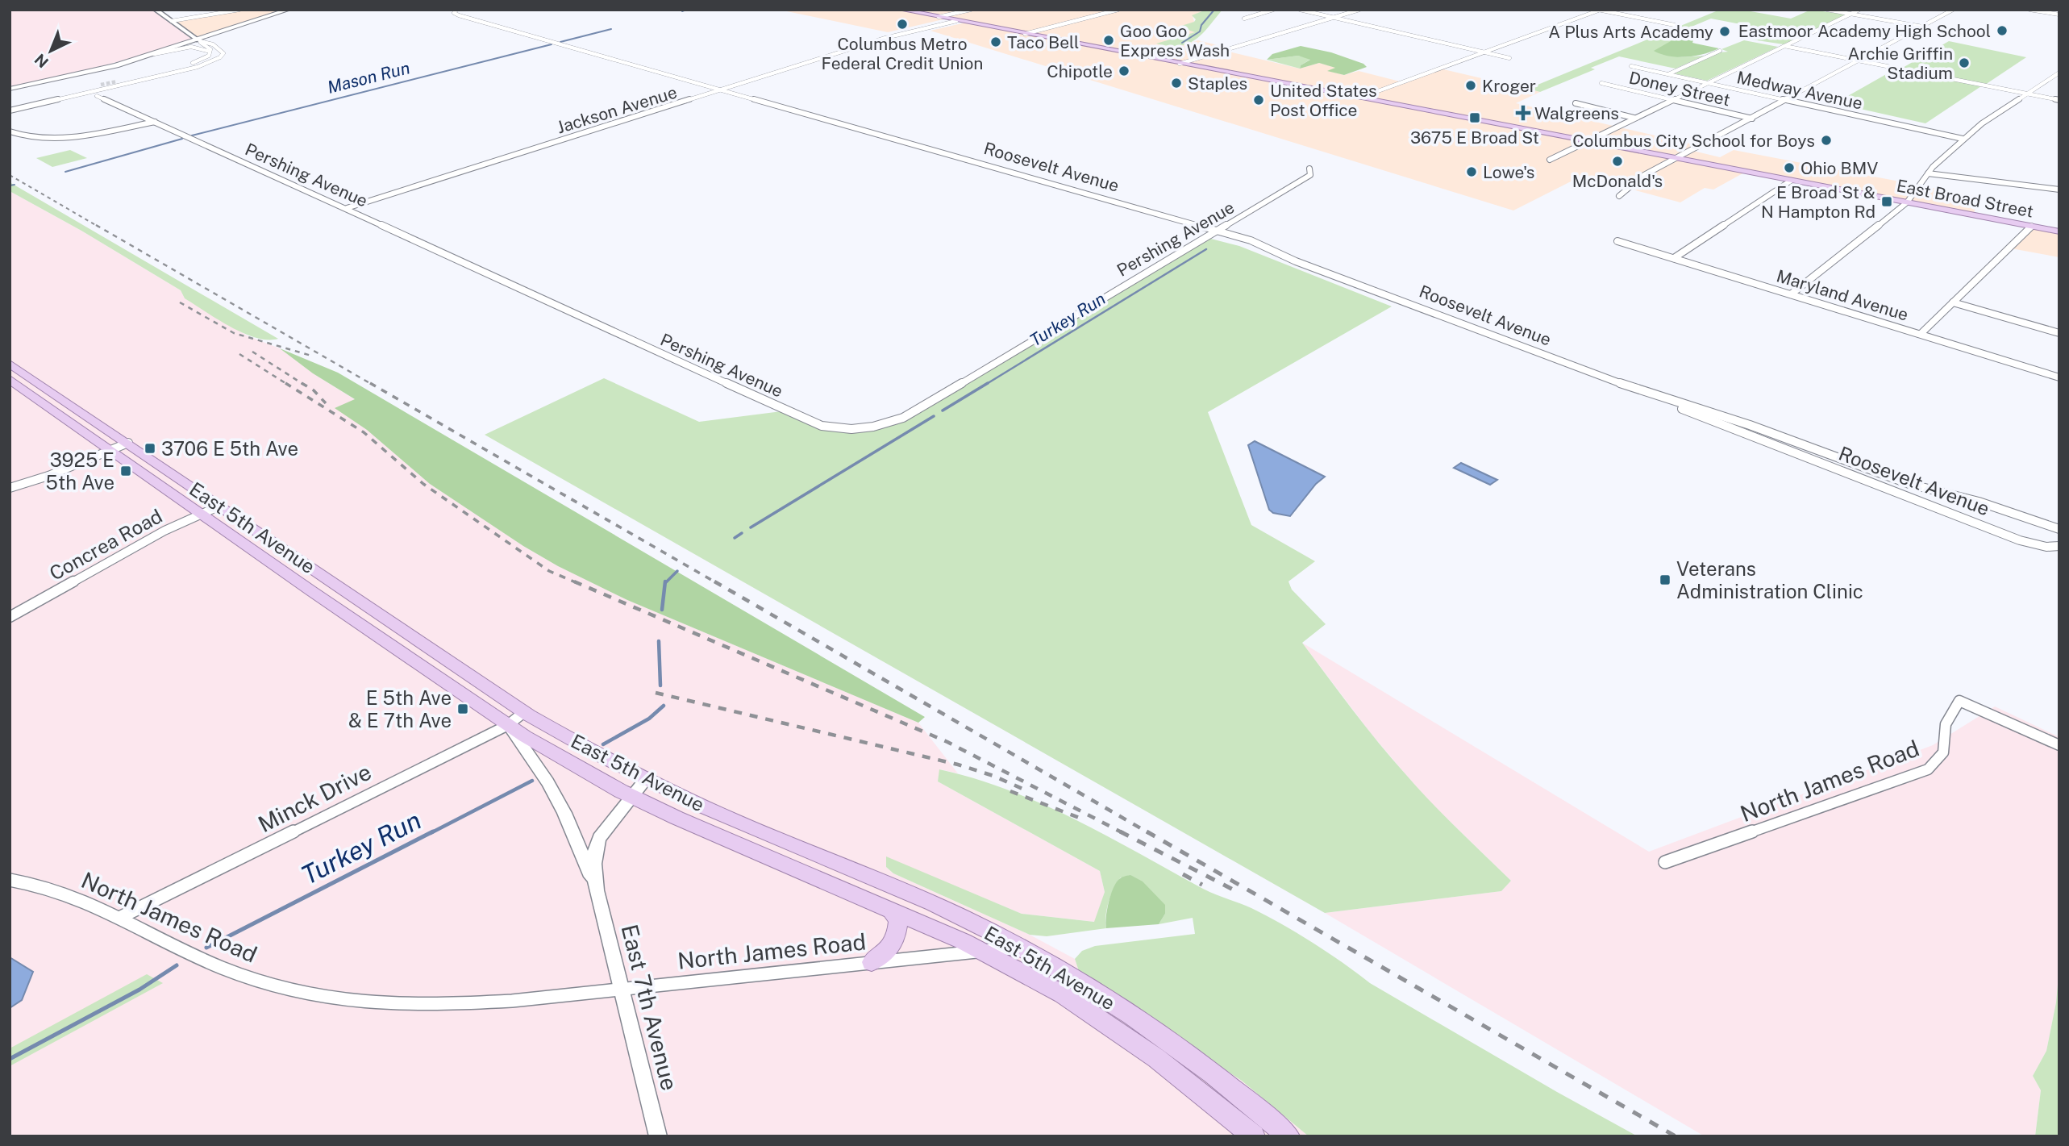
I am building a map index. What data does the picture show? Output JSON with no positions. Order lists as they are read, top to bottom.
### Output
{
  "streets": {
    "main road": ["East Broad Street", "East 5th Avenue"],
    "street": [
      "Doney Street",
      "Medway Avenue",
      "Jackson Avenue",
      "Roosevelt Avenue",
      "Pershing Avenue",
      "Maryland Avenue",
      "Concrea Road",
      "North James Road",
      "Minck Drive",
      "East 7th Avenue"
    ]
  },
  "crossings": [
    ["Jackson Avenue", "Roosevelt Avenue"],
    ["Jackson Avenue", "Pershing Avenue"],
    ["Jackson Avenue", "East Broad Street"],
    ["Roosevelt Avenue", "Pershing Avenue"],
    ["East 5th Avenue", "Concrea Road"],
    ["East 5th Avenue", "North James Road"],
    ["East 5th Avenue", "Minck Drive"],
    ["East 5th Avenue", "East 7th Avenue"],
    ["North James Road", "Minck Drive"],
    ["North James Road", "East 7th Avenue"],
    ["Minck Drive", "East 7th Avenue"]
  ],
  "water": ["Mason Run", "Turkey Run"],
  "places": {
    "other": [
      "Columbus Metro Federal Credit Union",
      "Eastmoor Academy High School",
      "A Plus Arts Academy",
      "Goo Goo Express Wash",
      "Taco Bell",
      "Archie Griffin Stadium",
      "Chipotle",
      "Staples",
      "Kroger",
      "United States Post Office",
      "Columbus City School for Boys",
      "McDonald's",
      "Ohio BMV",
      "Lowe's"
    ],
    "health": ["Walgreens"],
    "transit": [
      "3675 E Broad St",
      "E Broad St & N Hampton Rd",
      "3706 E 5th Ave",
      "3925 E 5th Ave",
      "Veterans Administration Clinic",
      "E 5th Ave & E 7th Ave"
    ]
  },
  "north": "bottom left"
}
